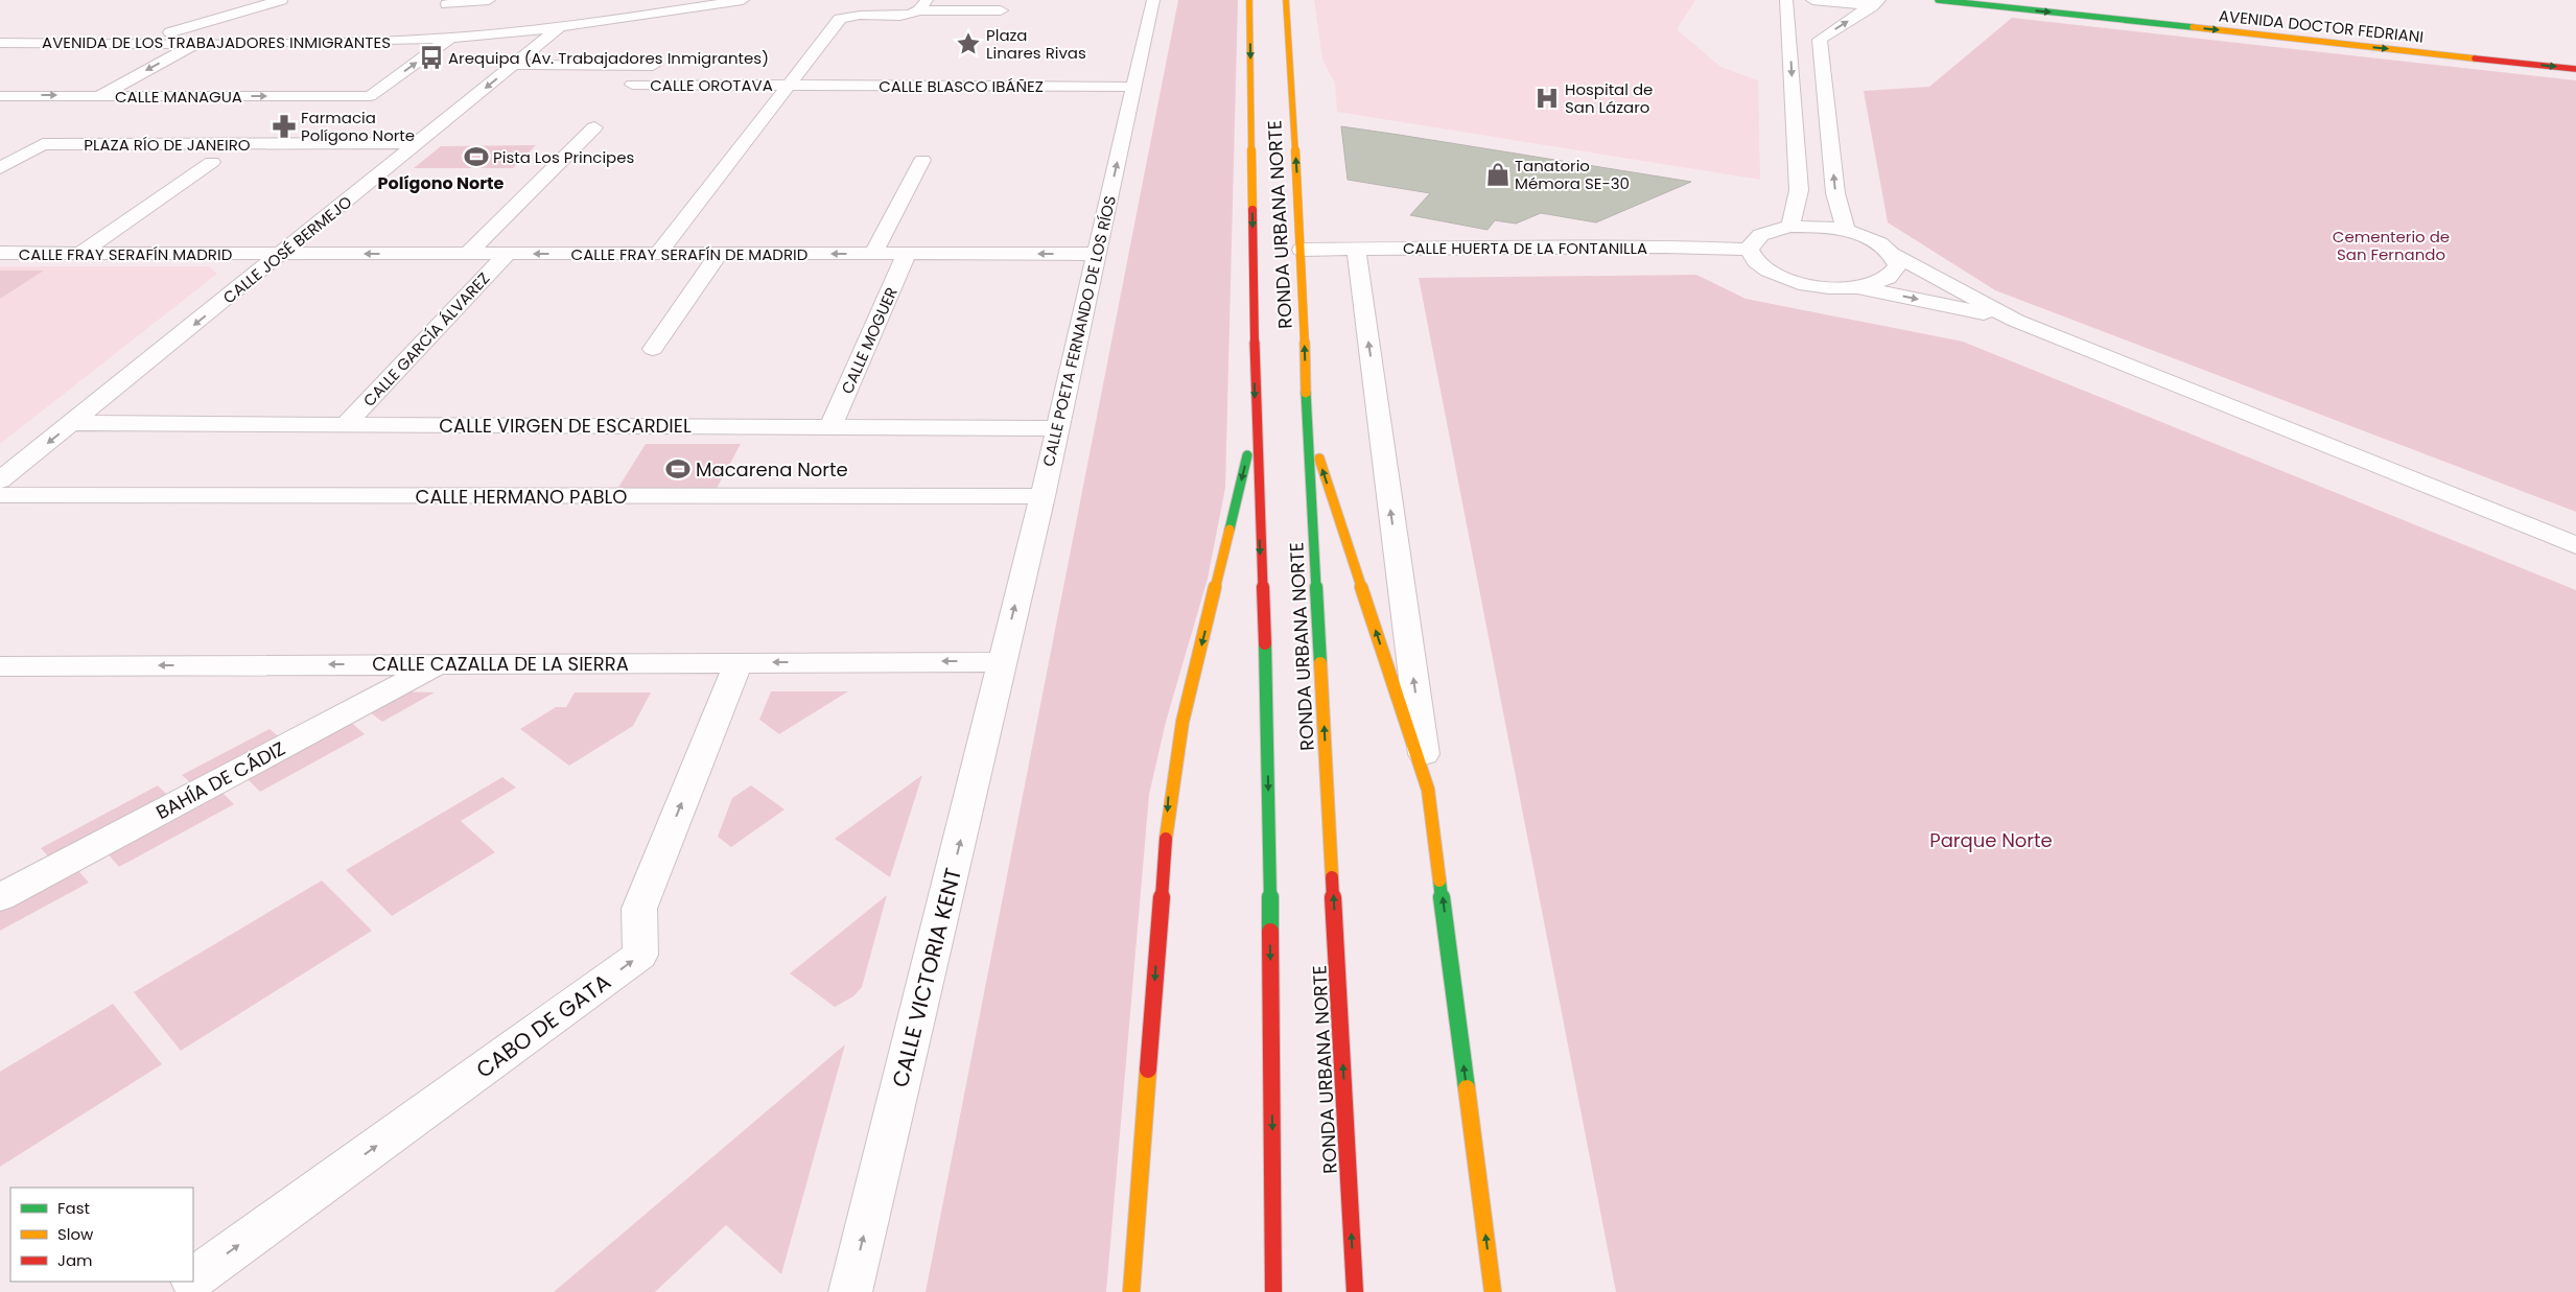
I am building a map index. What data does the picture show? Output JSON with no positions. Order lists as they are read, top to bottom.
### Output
{
  "streets": {
    "main road": ["AVENIDA DOCTOR FEDRIANI", "RONDA URBANA NORTE"],
    "street": [
      "AVENIDA DE LOS TRABAJADORES INMIGRANTES",
      "CALLE OROTAVA",
      "CALLE BLASCO IBÁÑEZ",
      "CALLE MANAGUA",
      "PLAZA RÍO DE JANEIRO",
      "CALLE HUERTA DE LA FONTANILLA",
      "CALLE JOSÉ BERMEJO",
      "CALLE FRAY SERAFÍN MADRID",
      "CALLE FRAY SERAFÍN DE MADRID",
      "CALLE POETA FERNANDO DE LOS RÍOS",
      "CALLE GARCÍA ÁLVAREZ",
      "CALLE MOGUER",
      "CALLE VIRGEN DE ESCARDIEL",
      "CALLE HERMANO PABLO",
      "CALLE CAZALLA DE LA SIERRA",
      "BAHÍA DE CÁDIZ",
      "CALLE VICTORIA KENT",
      "CABO DE GATA"
    ]
  },
  "crossings": [
    ["AVENIDA DE LOS TRABAJADORES INMIGRANTES", "CALLE MANAGUA"],
    ["AVENIDA DE LOS TRABAJADORES INMIGRANTES", "CALLE JOSÉ BERMEJO"],
    ["CALLE OROTAVA", "CALLE BLASCO IBÁÑEZ"],
    ["CALLE OROTAVA", "CALLE JOSÉ BERMEJO"],
    ["CALLE BLASCO IBÁÑEZ", "CALLE POETA FERNANDO DE LOS RÍOS"],
    ["PLAZA RÍO DE JANEIRO", "CALLE JOSÉ BERMEJO"],
    ["RONDA URBANA NORTE", "CALLE HUERTA DE LA FONTANILLA"],
    ["CALLE JOSÉ BERMEJO", "CALLE FRAY SERAFÍN MADRID"],
    ["CALLE JOSÉ BERMEJO", "CALLE FRAY SERAFÍN DE MADRID"],
    ["CALLE JOSÉ BERMEJO", "CALLE VIRGEN DE ESCARDIEL"],
    ["CALLE FRAY SERAFÍN MADRID", "CALLE FRAY SERAFÍN DE MADRID"],
    ["CALLE FRAY SERAFÍN DE MADRID", "CALLE POETA FERNANDO DE LOS RÍOS"],
    ["CALLE FRAY SERAFÍN DE MADRID", "CALLE GARCÍA ÁLVAREZ"],
    ["CALLE FRAY SERAFÍN DE MADRID", "CALLE MOGUER"],
    ["CALLE POETA FERNANDO DE LOS RÍOS", "CALLE VIRGEN DE ESCARDIEL"],
    ["CALLE POETA FERNANDO DE LOS RÍOS", "CALLE HERMANO PABLO"],
    ["CALLE POETA FERNANDO DE LOS RÍOS", "CALLE CAZALLA DE LA SIERRA"],
    ["CALLE POETA FERNANDO DE LOS RÍOS", "CALLE VICTORIA KENT"],
    ["CALLE GARCÍA ÁLVAREZ", "CALLE VIRGEN DE ESCARDIEL"],
    ["CALLE MOGUER", "CALLE VIRGEN DE ESCARDIEL"],
    ["CALLE CAZALLA DE LA SIERRA", "BAHÍA DE CÁDIZ"],
    ["CALLE CAZALLA DE LA SIERRA", "CALLE VICTORIA KENT"],
    ["CALLE CAZALLA DE LA SIERRA", "CABO DE GATA"]
  ],
  "one_way": [
    "CALLE FRAY SERAFÍN DE MADRID",
    "CALLE POETA FERNANDO DE LOS RÍOS",
    "CALLE CAZALLA DE LA SIERRA",
    "CALLE VICTORIA KENT",
    "CABO DE GATA"
  ],
  "districts": ["Polígono Norte"],
  "parks": ["Cementerio de San Fernando", "Parque Norte"],
  "places": {
    "place": ["Plaza Linares Rivas"],
    "bus stop": ["Arequipa (Av. Trabajadores Inmigrantes)"],
    "hospital": ["Hospital de San Lázaro"],
    "pharmacy": ["Farmacia Polígono Norte"],
    "sports": ["Pista Los Principes", "Macarena Norte"],
    "shop": ["Tanatorio Mémora SE-30"]
  },
  "legend": ["Fast", "Slow", "Jam"]
}
